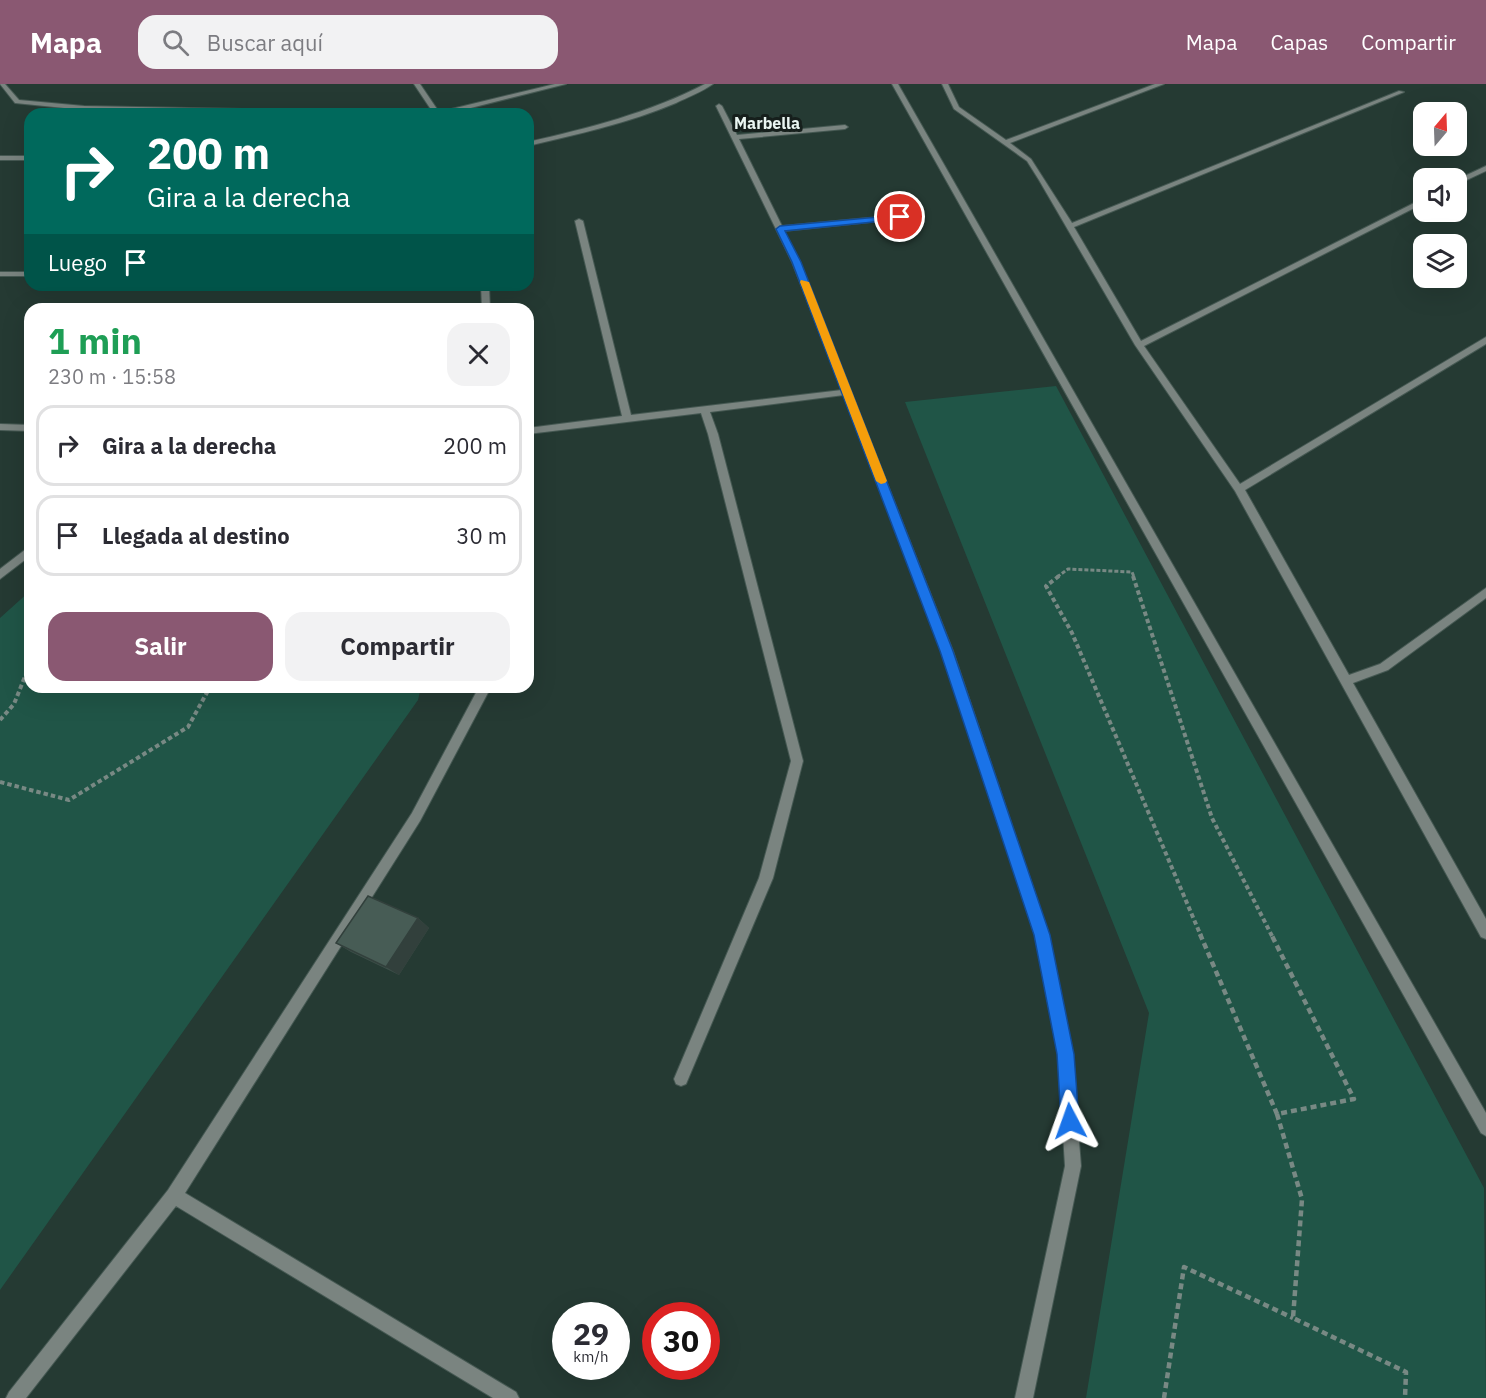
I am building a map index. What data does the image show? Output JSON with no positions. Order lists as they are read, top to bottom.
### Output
{
  "districts": ["Marbella"],
  "north": "top",
  "page": {
    "header": "Mapa",
    "search": "Buscar aquí",
    "nav": ["Mapa", "Capas", "Compartir"],
    "turn": ["200 m", "Gira a la derecha"],
    "then": "Luego",
    "heading": ["1 min", "230 m · 15:58"],
    "list": [
      {
        "name": "Gira a la derecha",
        "value": "200 m"
      },
      {
        "name": "Llegada al destino",
        "value": "30 m"
      }
    ],
    "buttons": ["Salir", "Compartir"],
    "speed": "29 km/h",
    "limit": "30"
  }
}
